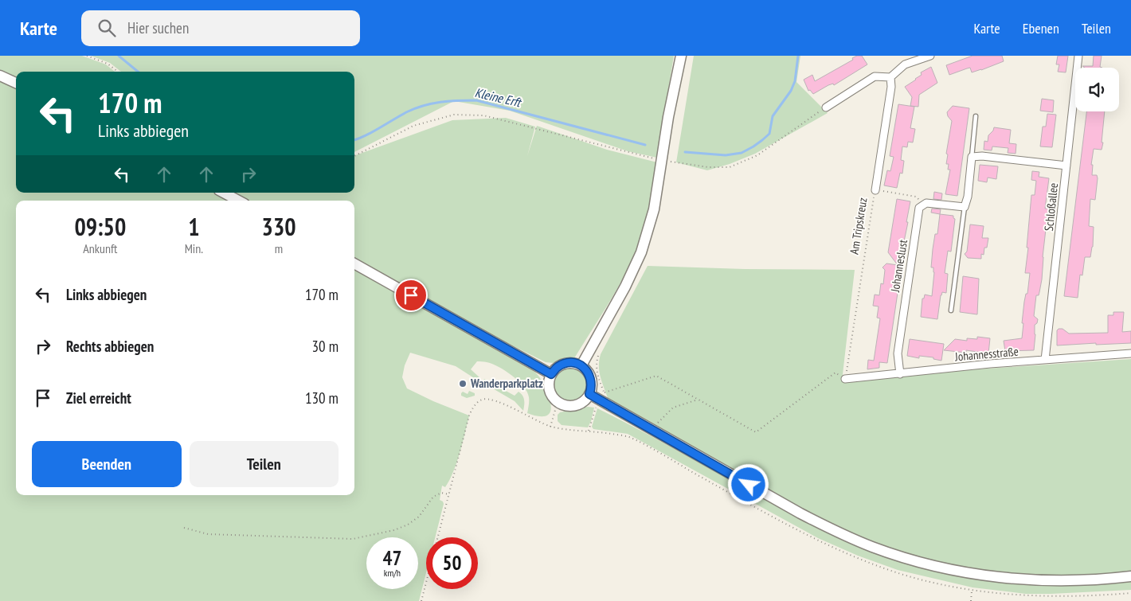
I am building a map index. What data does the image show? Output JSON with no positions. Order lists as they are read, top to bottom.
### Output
{
  "streets": {
    "street": [
      "Schloßallee",
      "Am Tripskreuz",
      "Johanneslust",
      "Johannesstraße"
    ]
  },
  "crossings": [
    ["Schloßallee", "Johannesstraße"],
    ["Am Tripskreuz", "Johannesstraße"],
    ["Johanneslust", "Johannesstraße"]
  ],
  "water": ["Kleine Erft"],
  "places": ["Wanderparkplatz"],
  "page": {
    "header": "Karte",
    "search": "Hier suchen",
    "nav": ["Karte", "Ebenen", "Teilen"],
    "turn": ["170 m", "Links abbiegen"],
    "eta": [
      "09:50",
      "Ankunft",
      "1",
      "Min.",
      "330",
      "m"
    ],
    "list": [
      {
        "name": "Links abbiegen",
        "value": "170 m"
      },
      {
        "name": "Rechts abbiegen",
        "value": "30 m"
      },
      {
        "name": "Ziel erreicht",
        "value": "130 m"
      }
    ],
    "buttons": ["Beenden", "Teilen"],
    "speed": "47 km/h",
    "limit": "50"
  }
}
